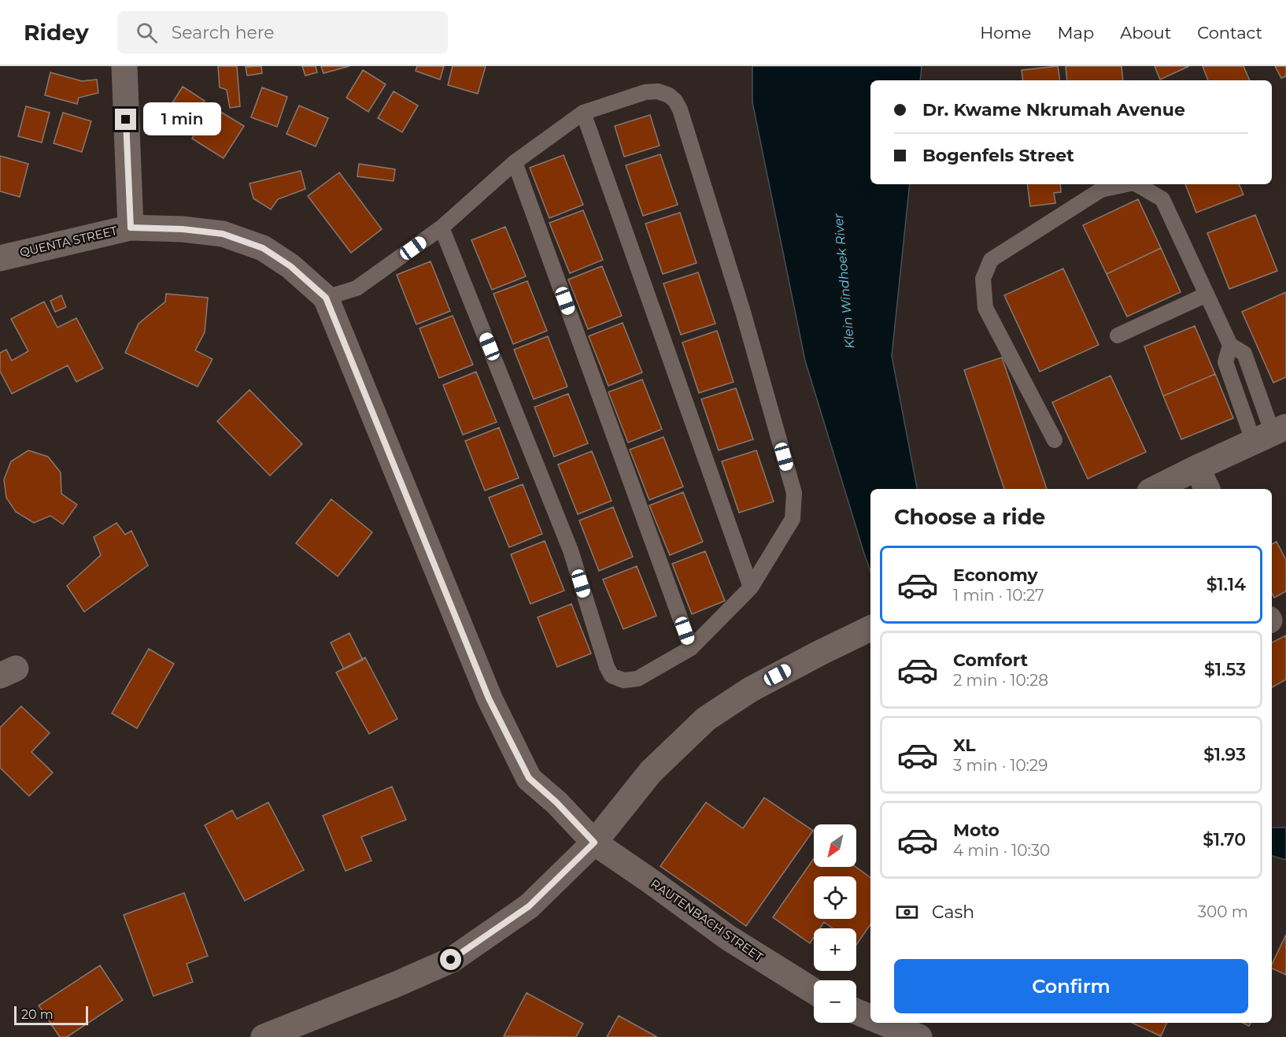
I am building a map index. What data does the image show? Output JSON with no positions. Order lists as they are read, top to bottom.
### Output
{
  "streets": {
    "street": ["QUENTA STREET", "RAUTENBACH STREET"]
  },
  "crossings": [
    ["QUENTA STREET", "RAUTENBACH STREET"]
  ],
  "water": ["Klein Windhoek River"],
  "scale_bar": "20 m",
  "north": "bottom left",
  "page": {
    "header": "Ridey",
    "search": "Search here",
    "nav": [
      "Home",
      "Map",
      "About",
      "Contact"
    ],
    "banner": ["Dr. Kwame Nkrumah Avenue", "Bogenfels Street"],
    "bubble": "1 min",
    "heading": "Choose a ride",
    "list": [
      {
        "name": "Economy",
        "note": "1 min · 10:27",
        "value": "$1.14"
      },
      {
        "name": "Comfort",
        "note": "2 min · 10:28",
        "value": "$1.53"
      },
      {
        "name": "XL",
        "note": "3 min · 10:29",
        "value": "$1.93"
      },
      {
        "name": "Moto",
        "note": "4 min · 10:30",
        "value": "$1.70"
      }
    ],
    "map_buttons": ["+", "−"],
    "pay": ["Cash", "300 m"],
    "buttons": "Confirm",
    "scale": "20 m"
  }
}
